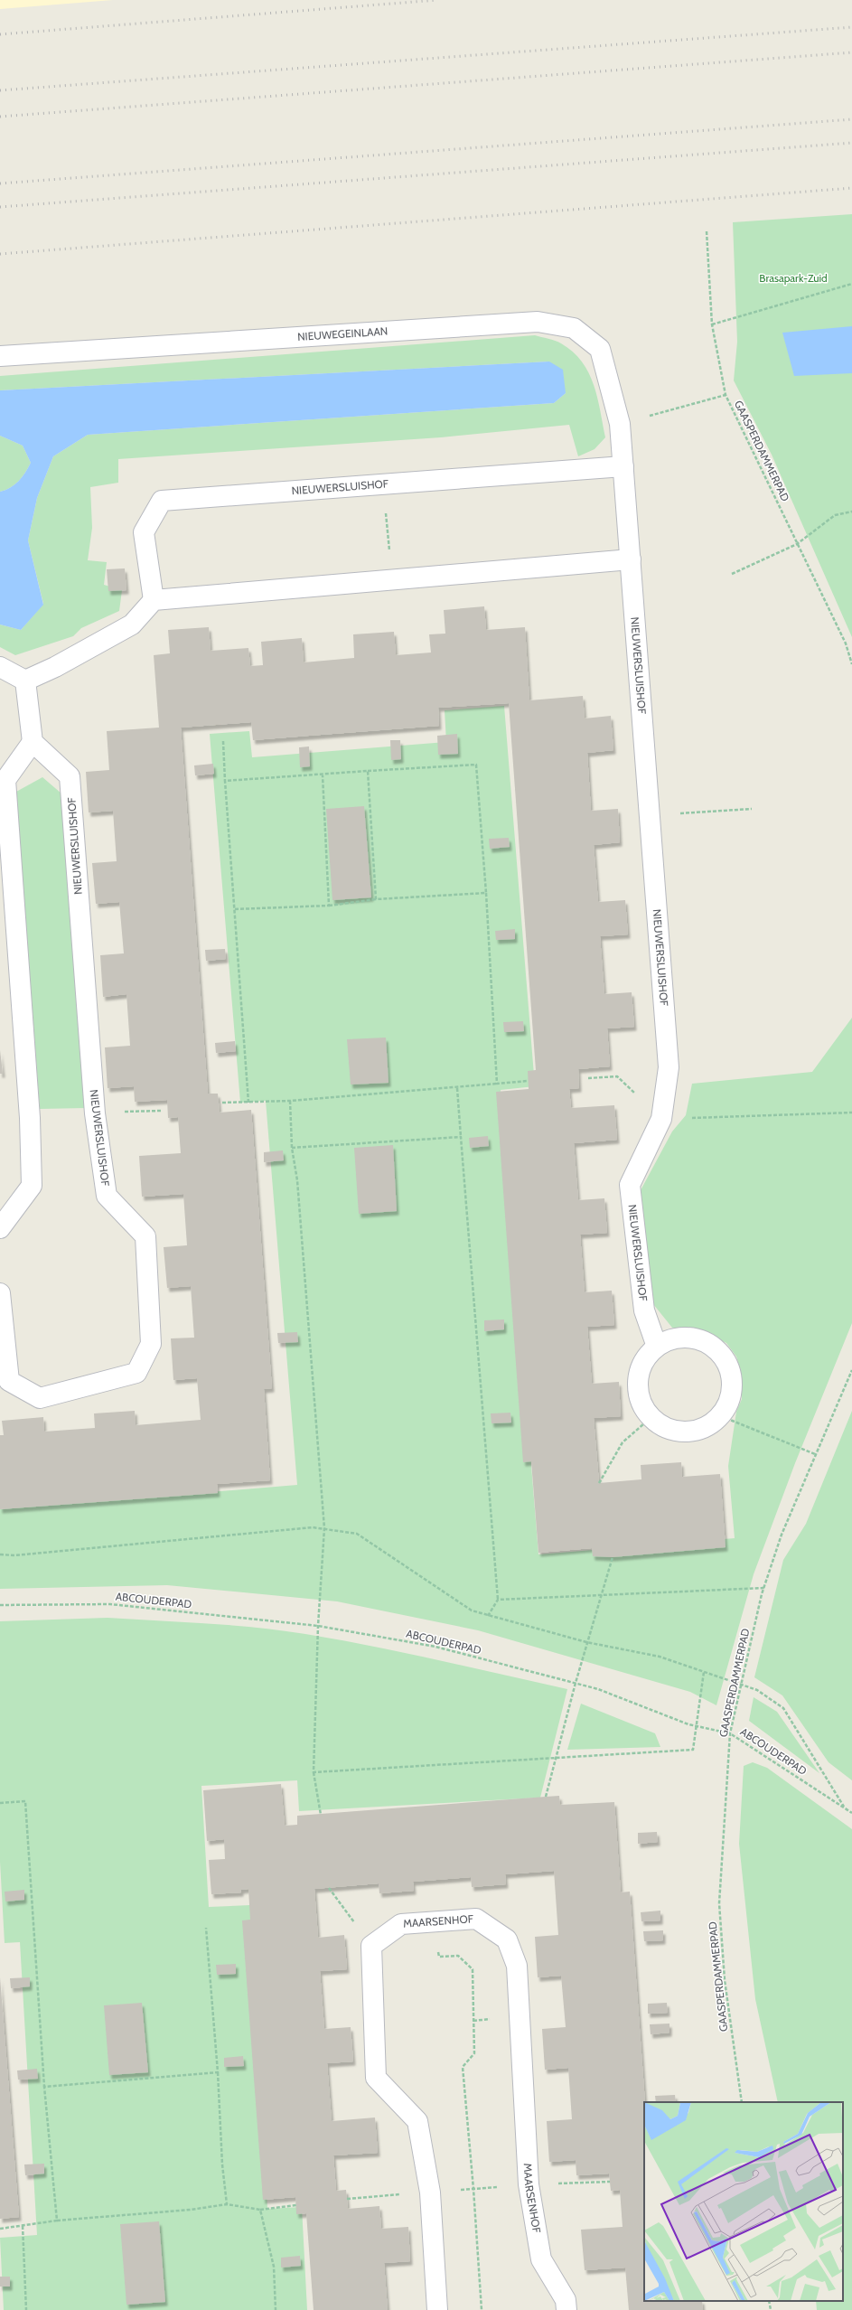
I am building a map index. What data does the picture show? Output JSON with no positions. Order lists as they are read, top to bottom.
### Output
{
  "streets": {
    "street": ["NIEUWEGEINLAAN", "NIEUWERSLUISHOF", "MAARSENHOF"],
    "path": ["GAASPERDAMMERPAD", "ABCOUDERPAD"]
  },
  "crossings": [
    ["NIEUWEGEINLAAN", "NIEUWERSLUISHOF"],
    ["GAASPERDAMMERPAD", "ABCOUDERPAD"]
  ],
  "parks": ["Brasapark-Zuid"]
}
